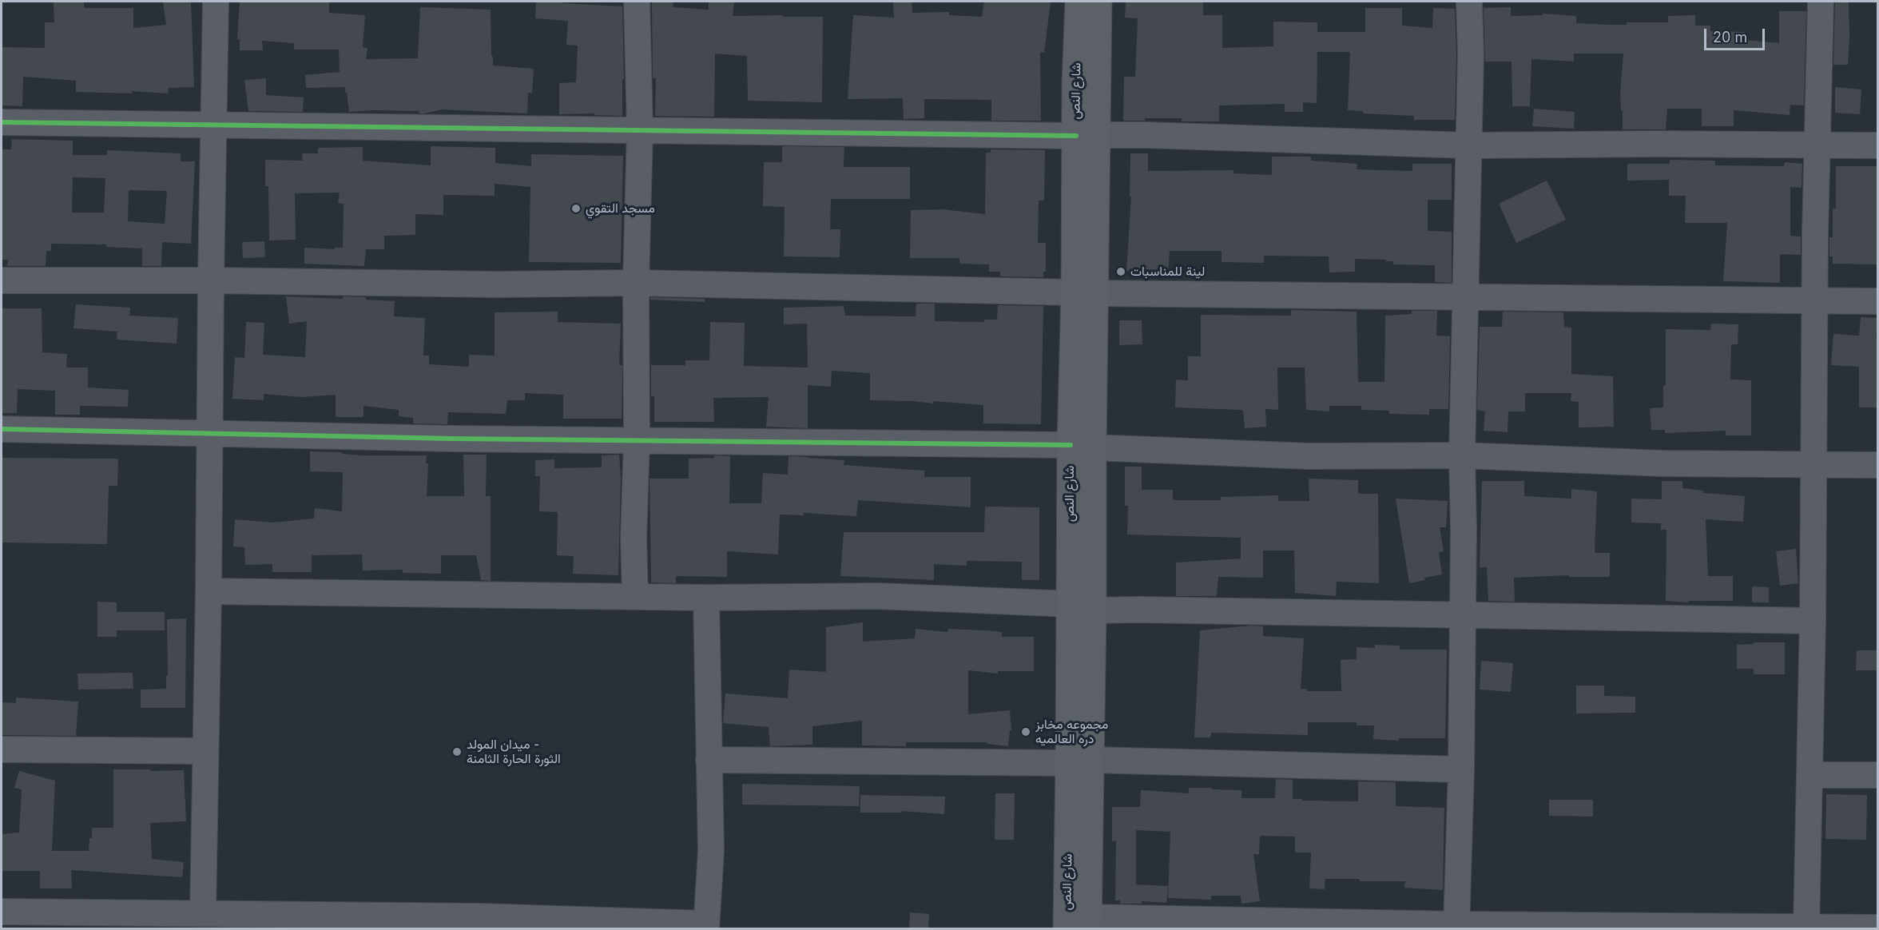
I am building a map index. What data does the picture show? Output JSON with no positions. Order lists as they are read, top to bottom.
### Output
{
  "streets": {
    "main road": ["شارع النص"]
  },
  "places": [
    "مسجد التقوي",
    "لينة للمناسبات",
    "مجموعه مخابز دره العالميه",
    "ميدان المولد - الثورة الحارة الثامنة"
  ],
  "scale_bar": "20 m"
}
